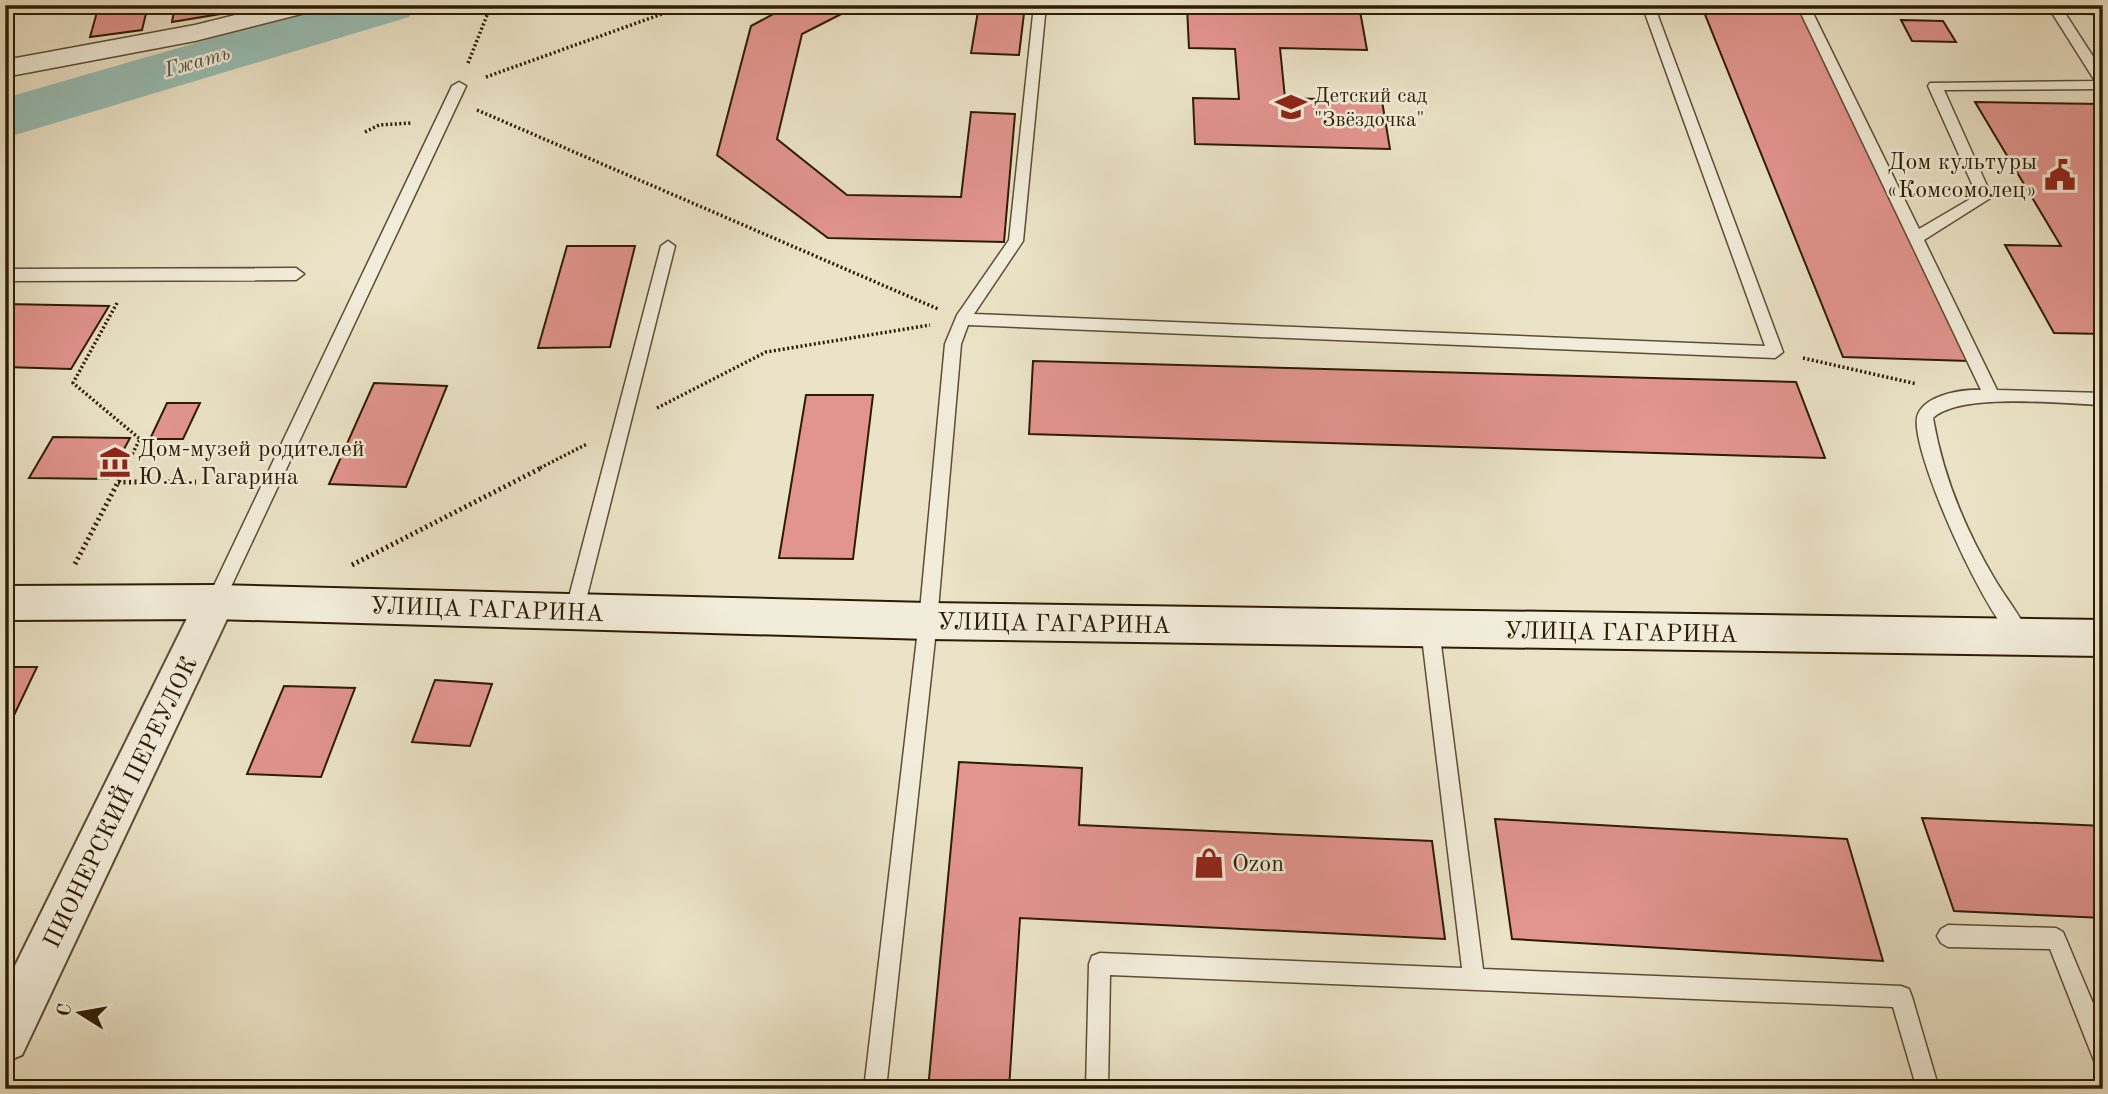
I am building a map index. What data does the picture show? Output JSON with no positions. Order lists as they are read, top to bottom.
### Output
{
  "streets": {
    "main road": ["УЛИЦА ГАГАРИНА", "ПИОНЕРСКИЙ ПЕРЕУЛОК"]
  },
  "crossings": [
    ["УЛИЦА ГАГАРИНА", "ПИОНЕРСКИЙ ПЕРЕУЛОК"]
  ],
  "water": ["Гжать"],
  "places": {
    "school or university": ["Детский сад \"Звёздочка\""],
    "public building": ["Дом культуры «Комсомолец»"],
    "museum": ["Дом-музей родителей Ю.А. Гагарина"],
    "shop": ["Ozon"]
  },
  "north": "left"
}
